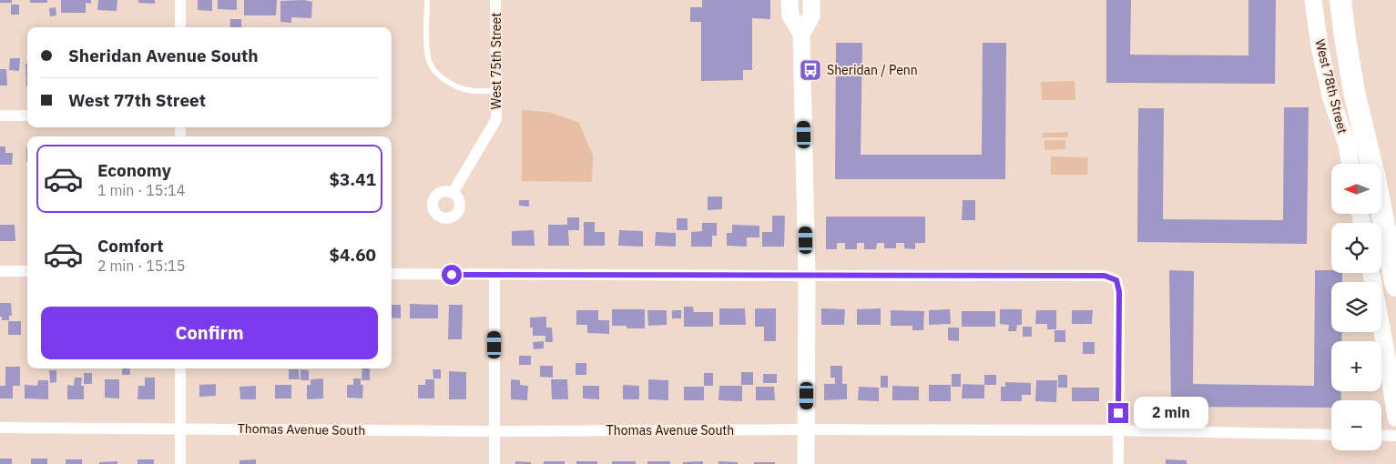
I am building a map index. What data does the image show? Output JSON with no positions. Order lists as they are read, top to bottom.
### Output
{
  "streets": {
    "street": ["West 75th Street", "West 78th Street", "Thomas Avenue South"]
  },
  "places": {
    "bus stop": ["Sheridan / Penn"]
  },
  "north": "left",
  "page": {
    "banner": ["Sheridan Avenue South", "West 77th Street"],
    "list": [
      {
        "name": "Economy",
        "note": "1 min · 15:14",
        "value": "$3.41"
      },
      {
        "name": "Comfort",
        "note": "2 min · 15:15",
        "value": "$4.60"
      }
    ],
    "map_buttons": ["+", "−"],
    "buttons": "Confirm",
    "bubble": "2 min"
  }
}
